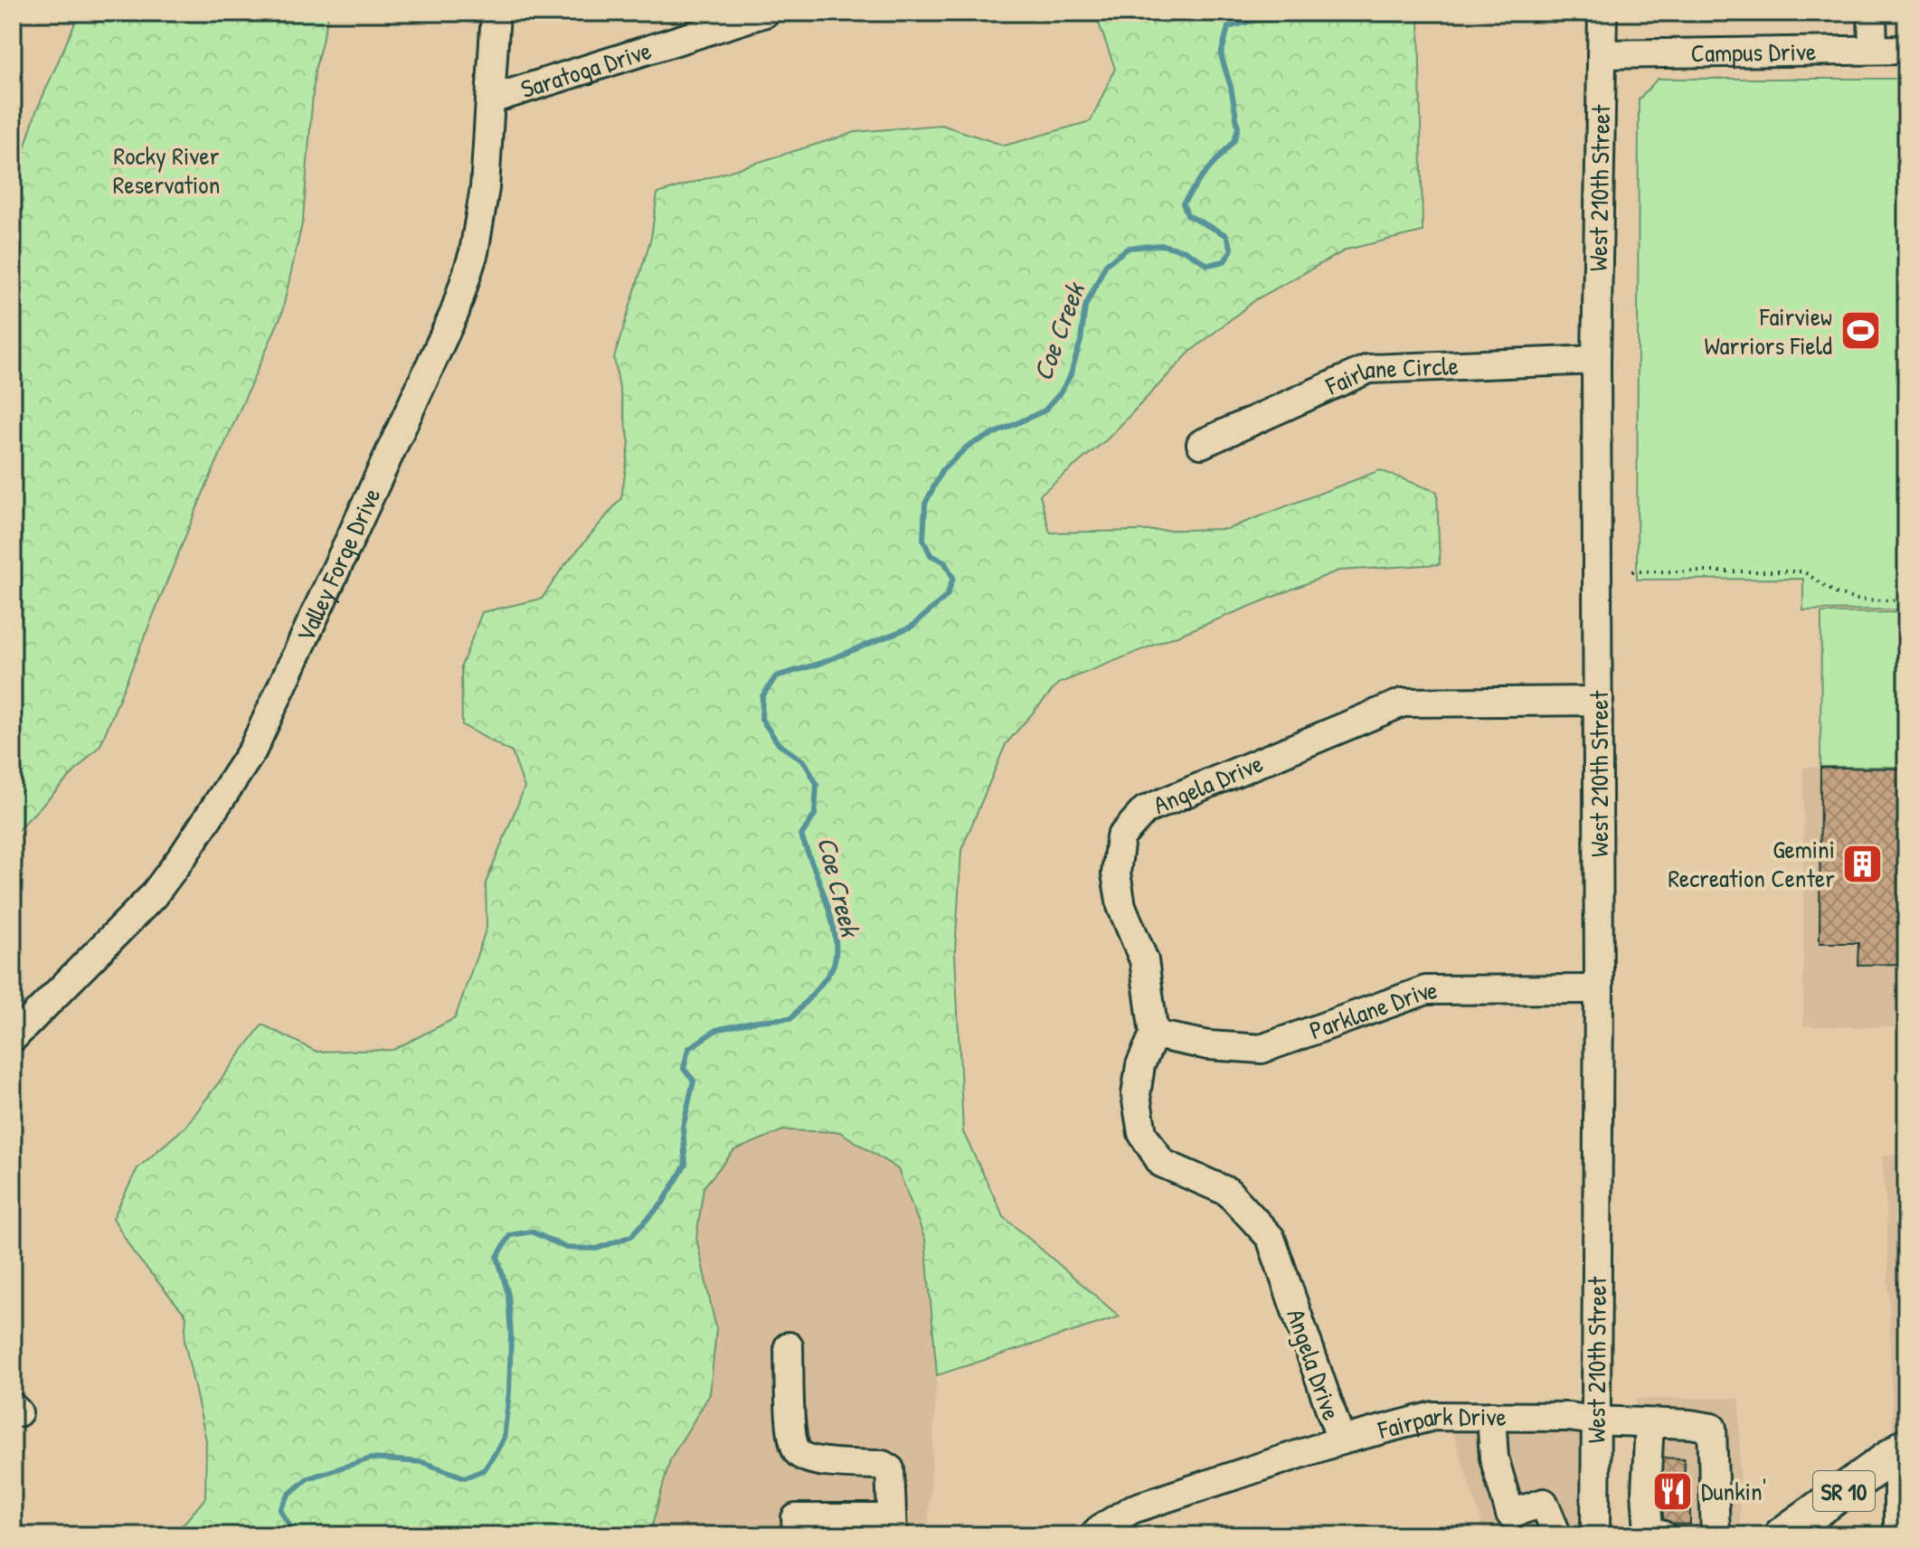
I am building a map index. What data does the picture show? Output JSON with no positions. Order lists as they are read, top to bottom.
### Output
{
  "streets": {
    "main road": ["SR 10"],
    "street": [
      "Campus Drive",
      "Saratoga Drive",
      "West 210th Street",
      "Fairlane Circle",
      "Valley Forge Drive",
      "Angela Drive",
      "Parklane Drive",
      "Fairpark Drive"
    ]
  },
  "crossings": [
    ["Campus Drive", "West 210th Street"],
    ["Saratoga Drive", "Valley Forge Drive"],
    ["West 210th Street", "Fairlane Circle"],
    ["West 210th Street", "Angela Drive"],
    ["West 210th Street", "Parklane Drive"],
    ["West 210th Street", "Fairpark Drive"],
    ["Angela Drive", "Parklane Drive"],
    ["Angela Drive", "Fairpark Drive"]
  ],
  "water": ["Coe Creek"],
  "parks": ["Rocky River Reservation"],
  "places": {
    "sports": ["Fairview Warriors Field"],
    "building": ["Gemini Recreation Center"],
    "restaurant": ["Dunkin'"]
  }
}
